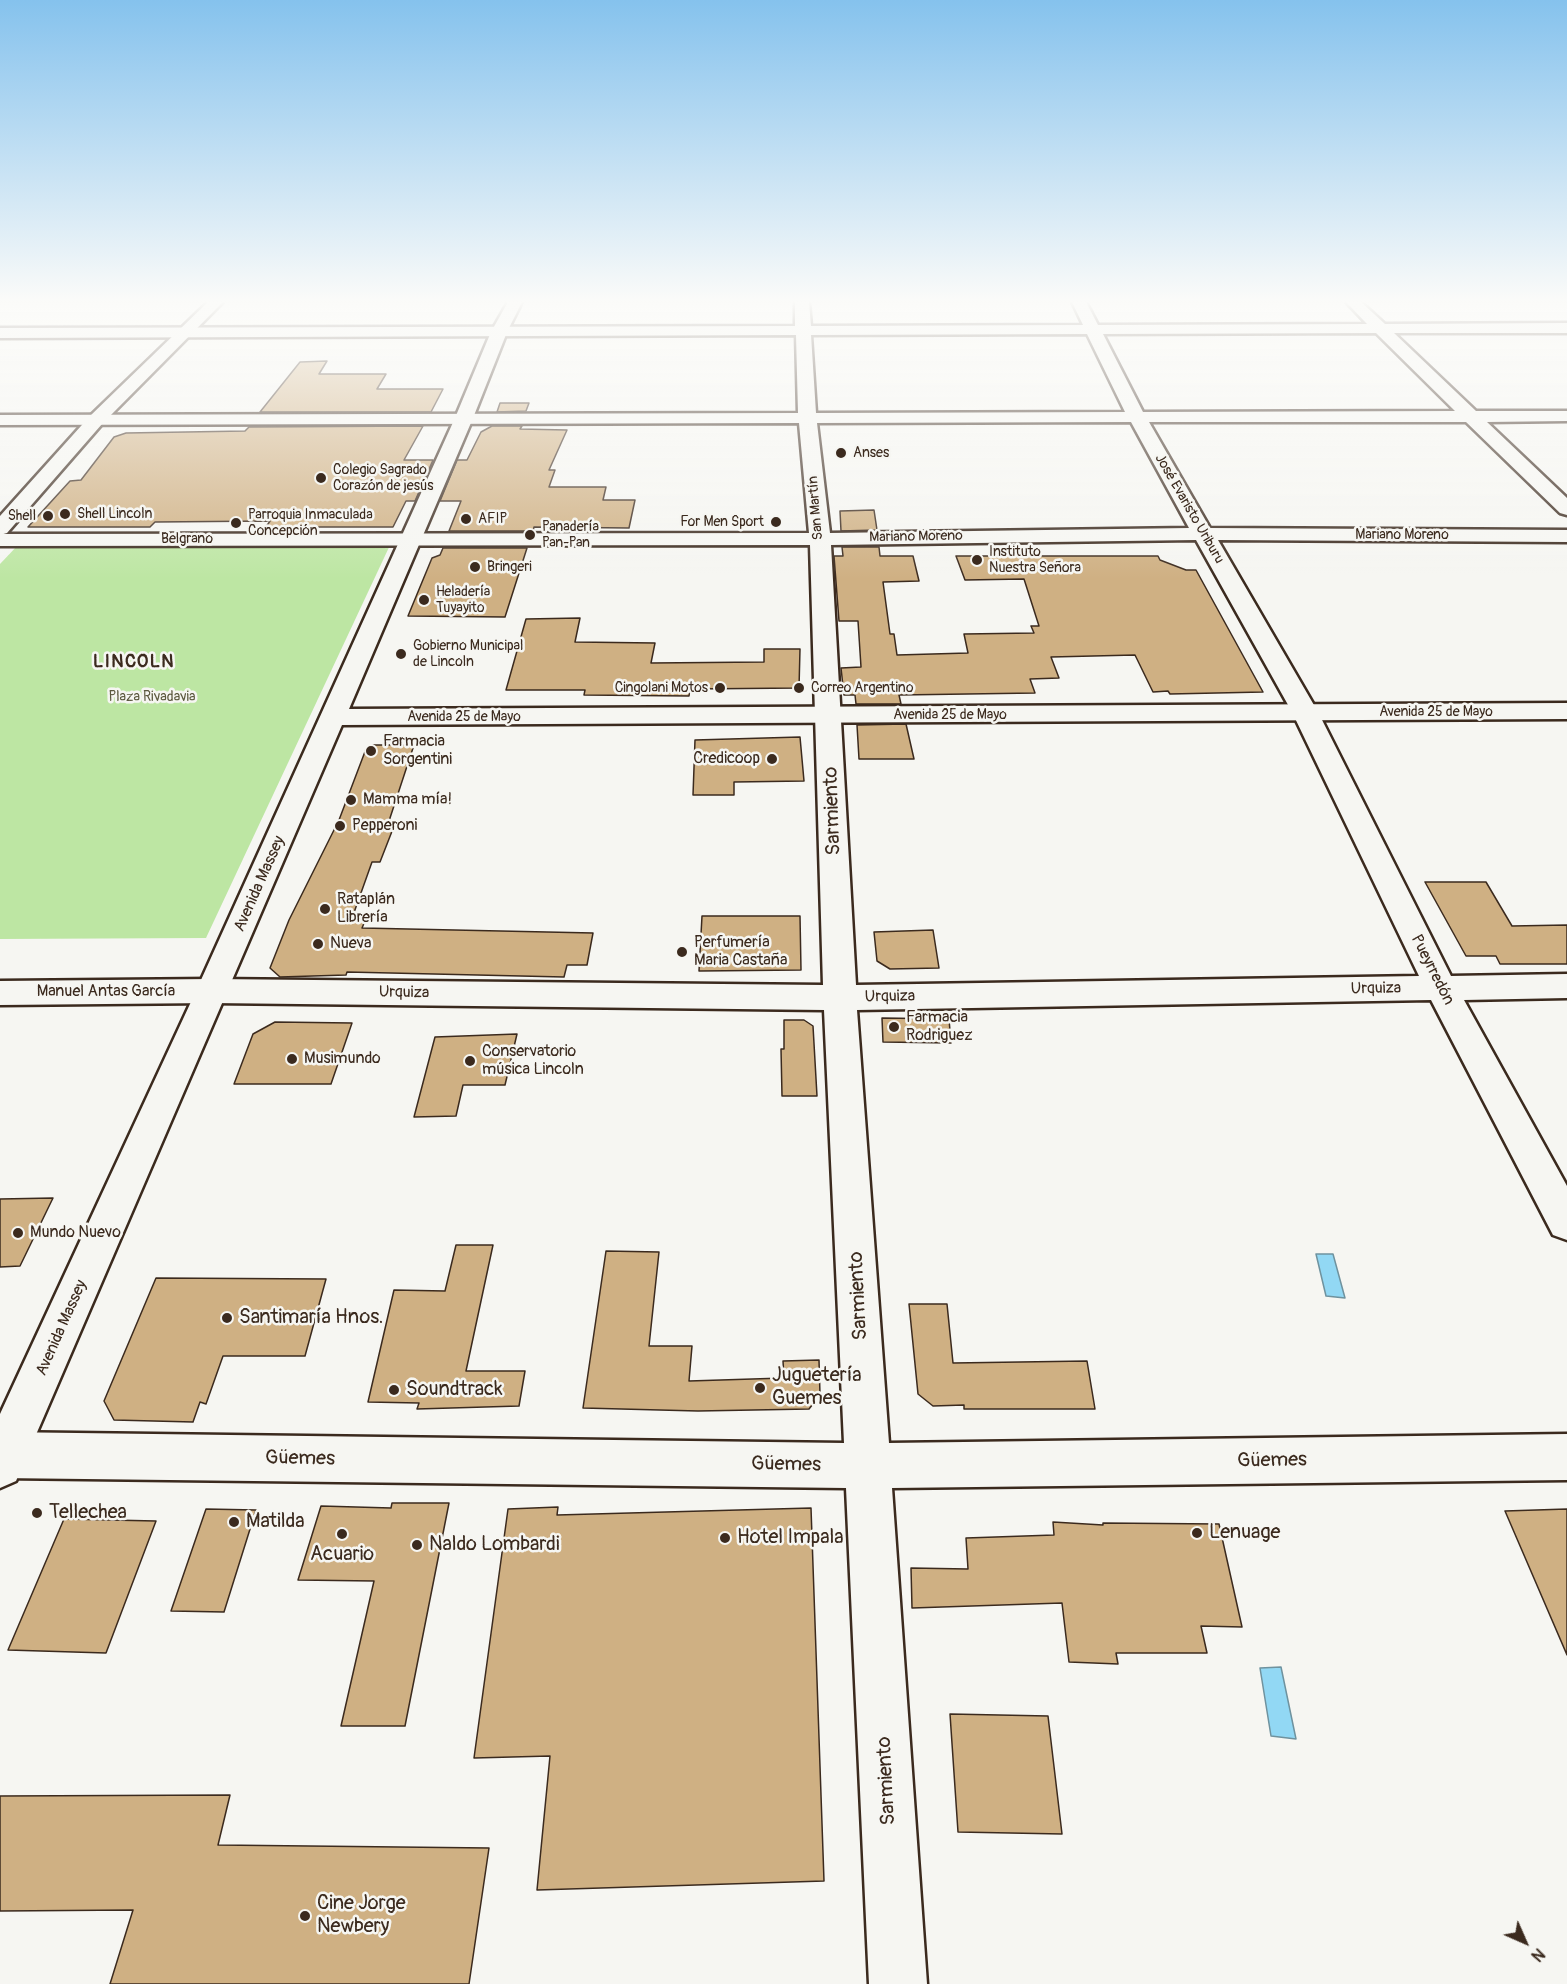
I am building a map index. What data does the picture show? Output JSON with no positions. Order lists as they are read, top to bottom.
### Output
{
  "streets": {
    "street": [
      "San Martín",
      "José Evaristo Uriburu",
      "Mariano Moreno",
      "Belgrano",
      "Avenida 25 de Mayo",
      "Sarmiento",
      "Avenida Massey",
      "Pueyrredón",
      "Urquiza",
      "Manuel Antas García",
      "Güemes"
    ]
  },
  "crossings": [
    ["San Martín", "Mariano Moreno"],
    ["San Martín", "Avenida 25 de Mayo"],
    ["San Martín", "Sarmiento"],
    ["José Evaristo Uriburu", "Mariano Moreno"],
    ["José Evaristo Uriburu", "Avenida 25 de Mayo"],
    ["José Evaristo Uriburu", "Pueyrredón"],
    ["Mariano Moreno", "Belgrano"],
    ["Mariano Moreno", "Avenida Massey"],
    ["Belgrano", "Avenida Massey"],
    ["Avenida 25 de Mayo", "Sarmiento"],
    ["Avenida 25 de Mayo", "Avenida Massey"],
    ["Avenida 25 de Mayo", "Pueyrredón"],
    ["Sarmiento", "Urquiza"],
    ["Sarmiento", "Güemes"],
    ["Avenida Massey", "Urquiza"],
    ["Avenida Massey", "Manuel Antas García"],
    ["Avenida Massey", "Güemes"],
    ["Pueyrredón", "Urquiza"],
    ["Urquiza", "Manuel Antas García"]
  ],
  "districts": ["LINCOLN"],
  "parks": ["Plaza Rivadavia"],
  "places": [
    "Anses",
    "Colegio Sagrado Corazón de jesús",
    "Shell Lincoln",
    "Shell",
    "AFIP",
    "For Men Sport",
    "Parroquia Inmaculada Concepción",
    "Panadería Pan-Pan",
    "Instituto Nuestra Señora",
    "Bringeri",
    "Heladería Tuyayito",
    "Gobierno Municipal de Lincoln",
    "Cingolani Motos",
    "Correo Argentino",
    "Farmacia Sorgentini",
    "Credicoop",
    "Mamma mía!",
    "Pepperoni",
    "Rataplán Librería",
    "Nueva",
    "Perfumería Maria Castaña",
    "Farmacia Rodriguez",
    "Musimundo",
    "Conservatorio música Lincoln",
    "Mundo Nuevo",
    "Santimaría Hnos.",
    "Juguetería Guemes",
    "Soundtrack",
    "Tellechea",
    "Matilda",
    "Lenuage",
    "Acuario",
    "Hotel Impala",
    "Naldo Lombardi",
    "Cine Jorge Newbery"
  ],
  "north": "bottom right"
}
